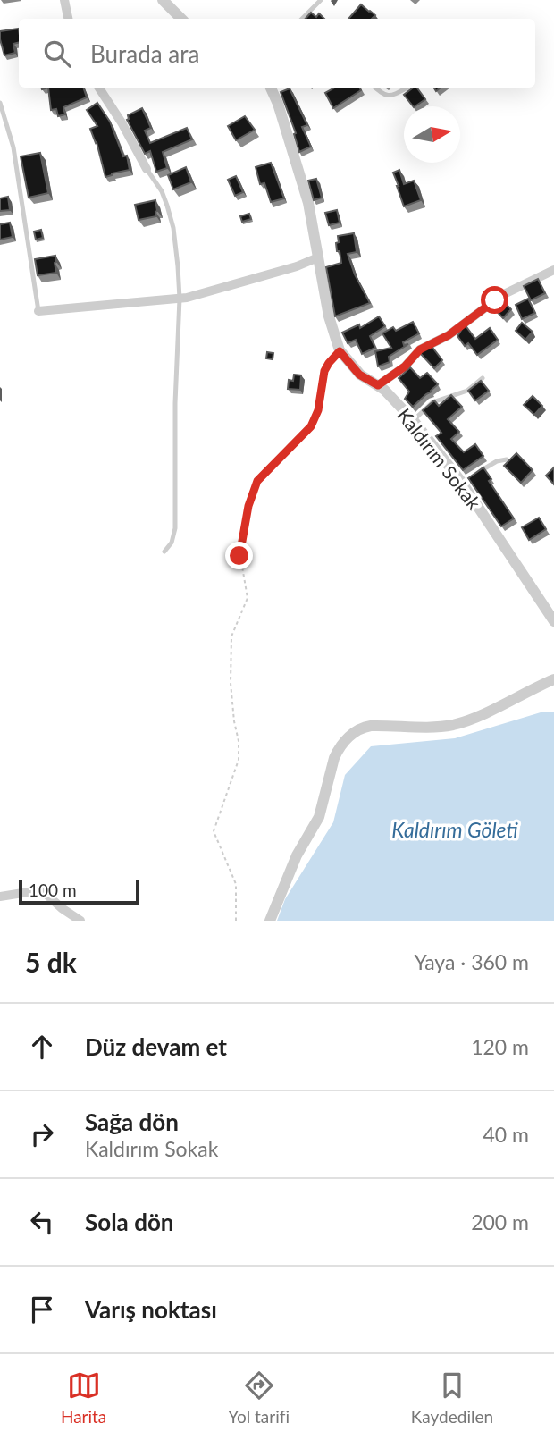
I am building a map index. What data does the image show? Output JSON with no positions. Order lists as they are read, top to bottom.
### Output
{
  "streets": {
    "street": ["Kaldırım Sokak"]
  },
  "water": ["Kaldırım Göleti"],
  "scale_bar": "100 m",
  "north": "right",
  "page": {
    "search": "Burada ara",
    "scale": "100 m",
    "heading": ["5 dk", "Yaya · 360 m"],
    "list": [
      ["Düz devam et", "120 m"],
      ["Sağa dön", "Kaldırım Sokak", "40 m"],
      ["Sola dön", "200 m"],
      "Varış noktası"
    ],
    "nav": ["Harita", "Yol tarifi", "Kaydedilen"]
  }
}
